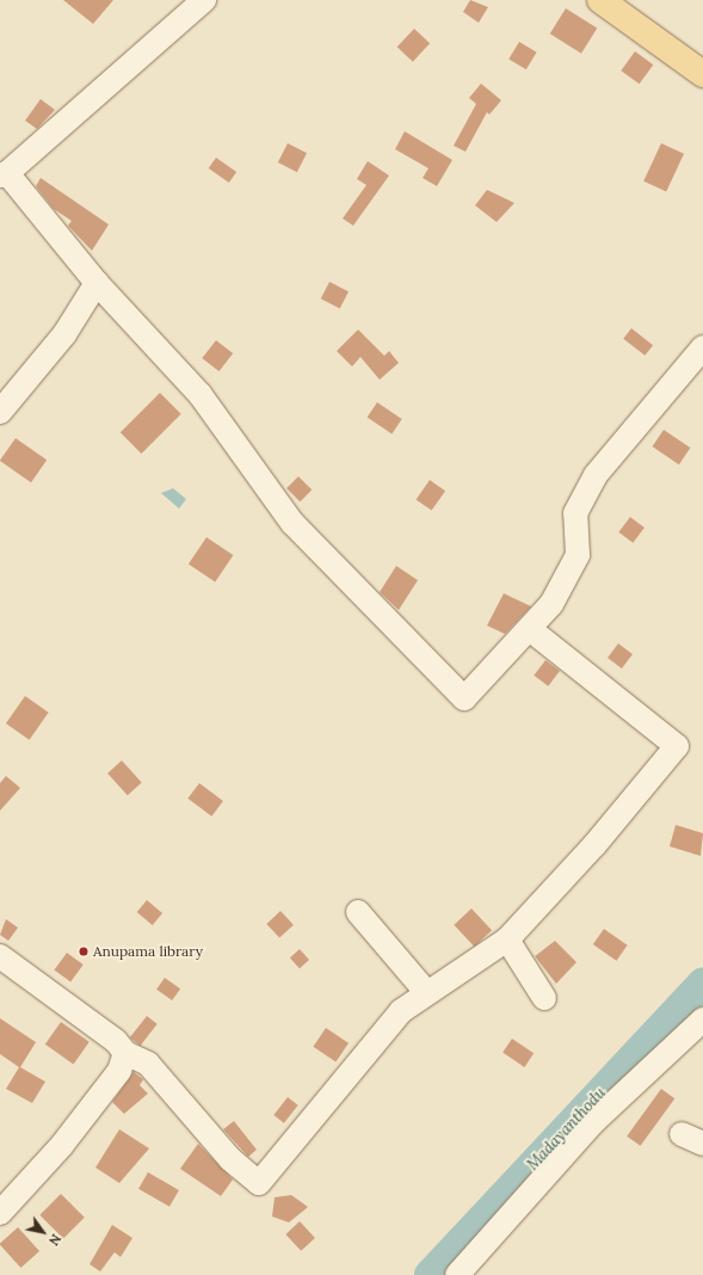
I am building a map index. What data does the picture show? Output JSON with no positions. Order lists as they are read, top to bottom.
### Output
{
  "water": ["Madayanthodu"],
  "places": ["Anupama library"],
  "north": "bottom right"
}
